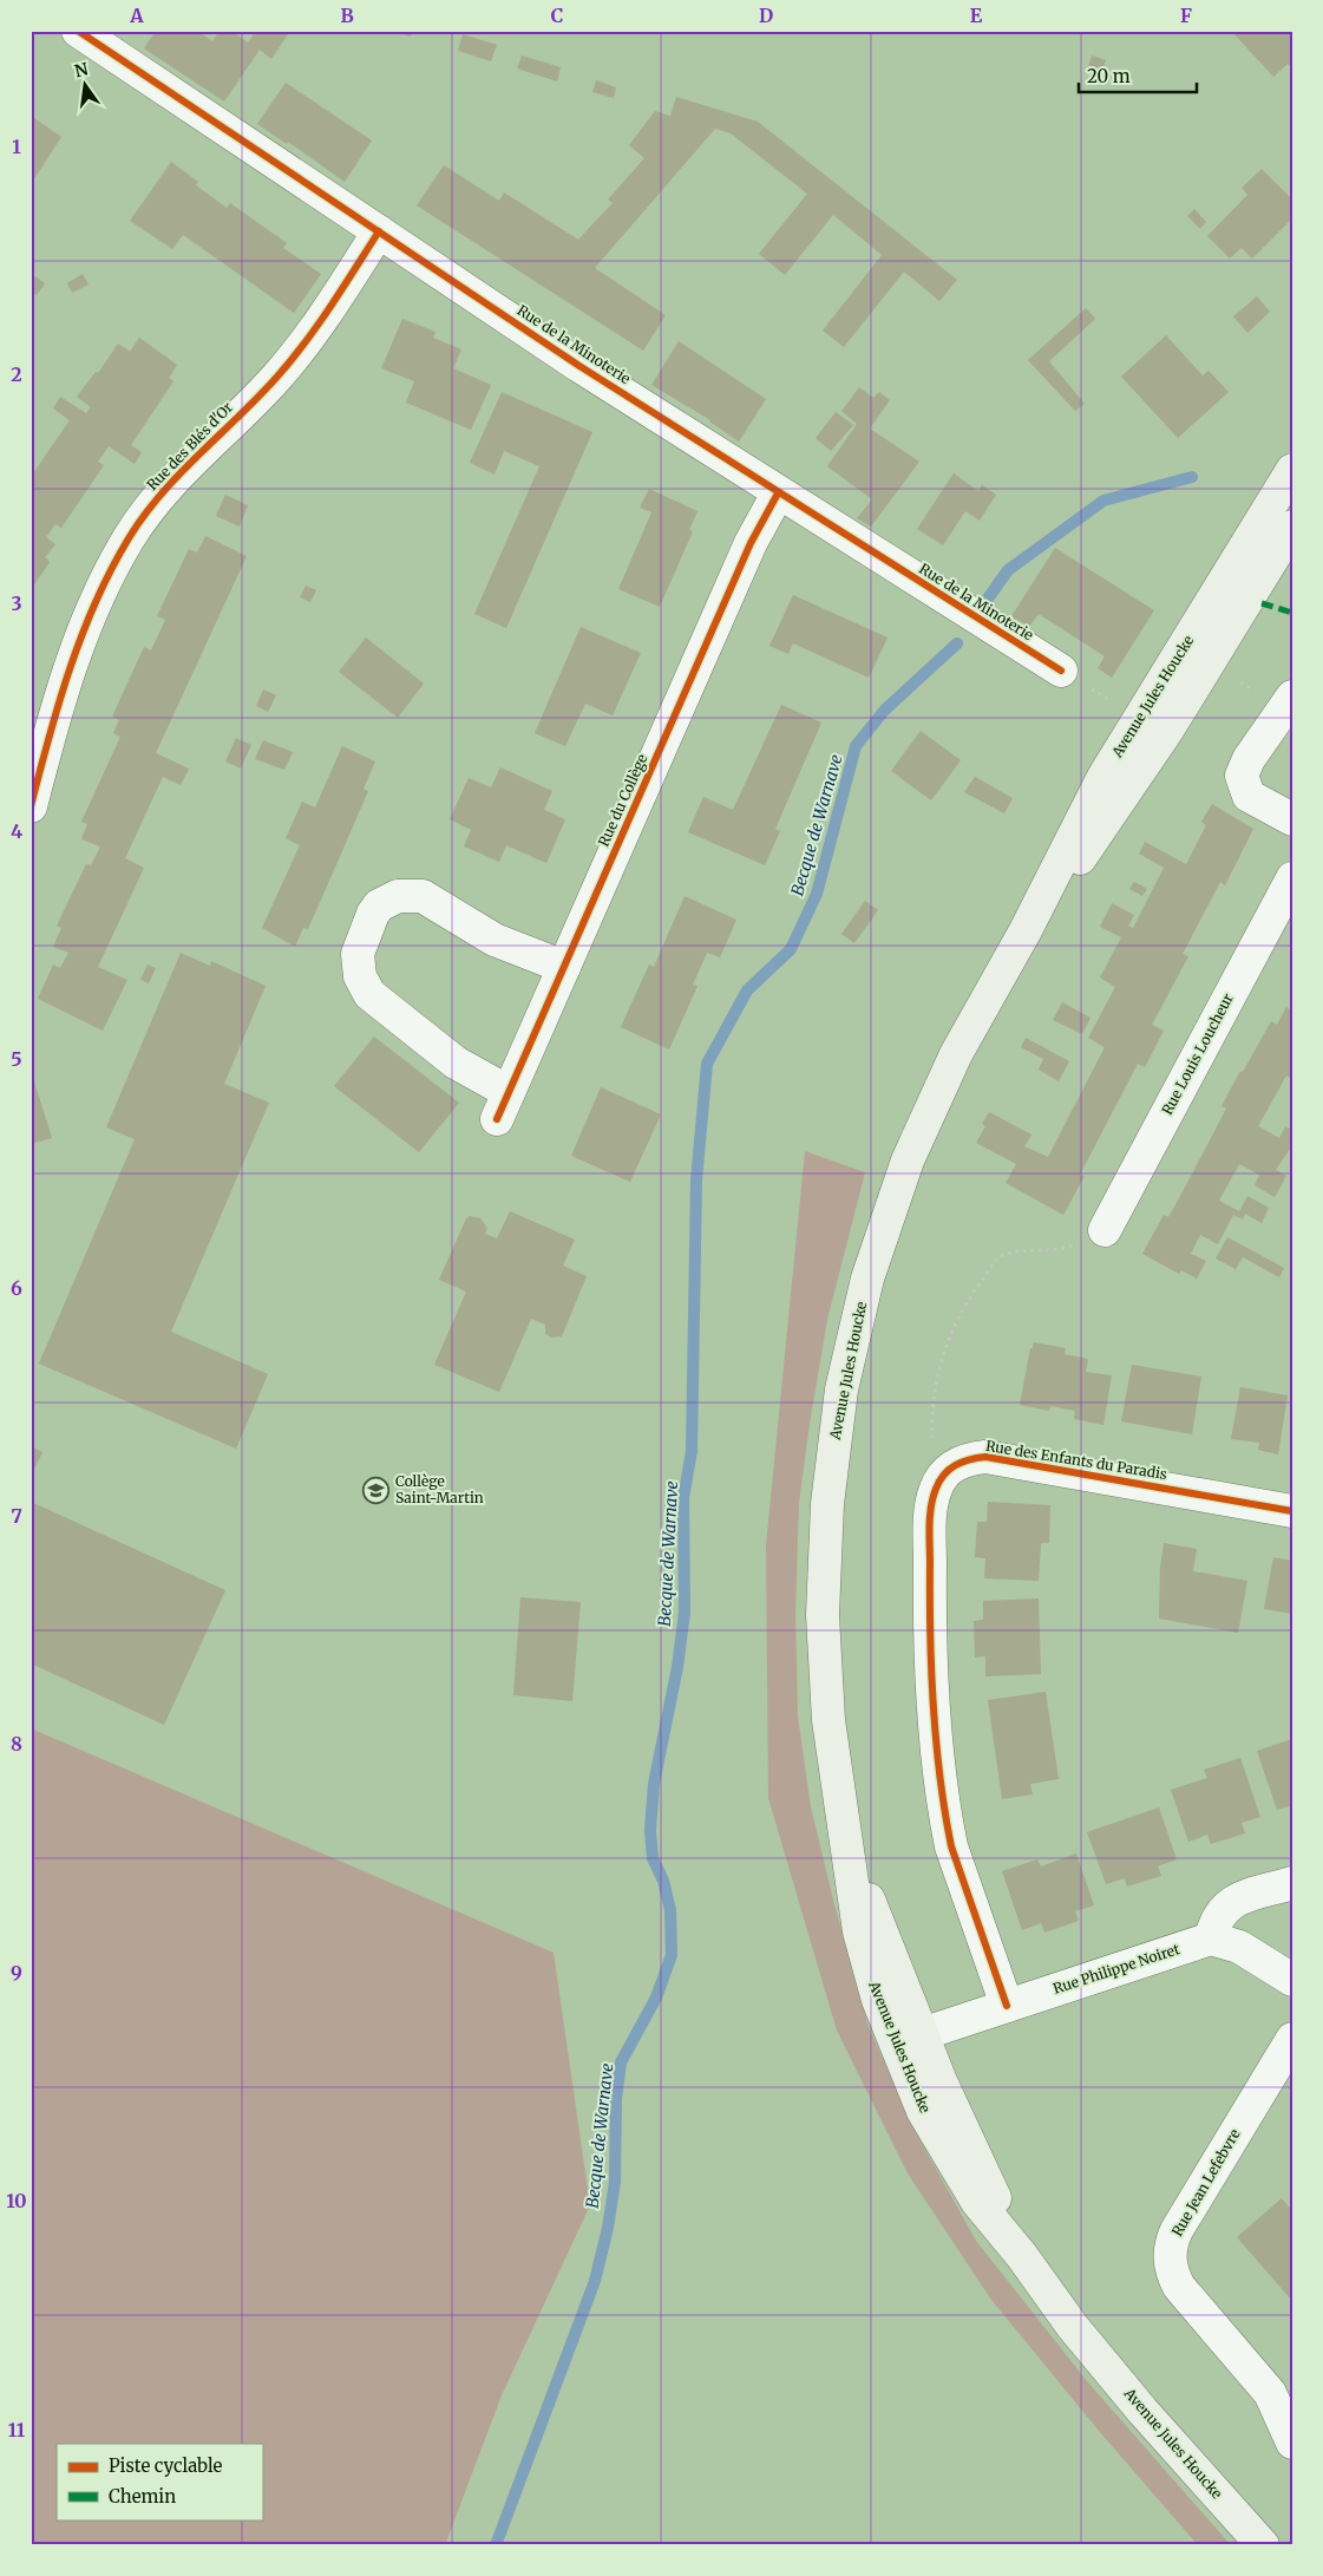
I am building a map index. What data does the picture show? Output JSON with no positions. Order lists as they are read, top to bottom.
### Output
{
  "streets": {
    "main road": ["Avenue Jules Houcke"],
    "street": [
      "Rue de la Minoterie",
      "Rue des Blés d'Or",
      "Rue du Collège",
      "Rue Louis Loucheur",
      "Rue des Enfants du Paradis",
      "Rue Philippe Noiret",
      "Rue Jean Lefebvre"
    ]
  },
  "crossings": [
    ["Rue de la Minoterie", "Rue des Blés d'Or"],
    ["Rue de la Minoterie", "Rue du Collège"],
    ["Avenue Jules Houcke", "Rue Philippe Noiret"]
  ],
  "water": ["Becque de Warnave"],
  "places": {
    "school or university": ["Collège Saint-Martin"]
  },
  "legend": ["Piste cyclable", "Chemin"],
  "scale_bar": "20 m",
  "north": "top",
  "grid": {
    "columns": [
      "A",
      "B",
      "C",
      "D",
      "E",
      "F"
    ],
    "rows": [
      "1",
      "2",
      "3",
      "4",
      "5",
      "6",
      "7",
      "8",
      "9",
      "10",
      "11"
    ]
  }
}
